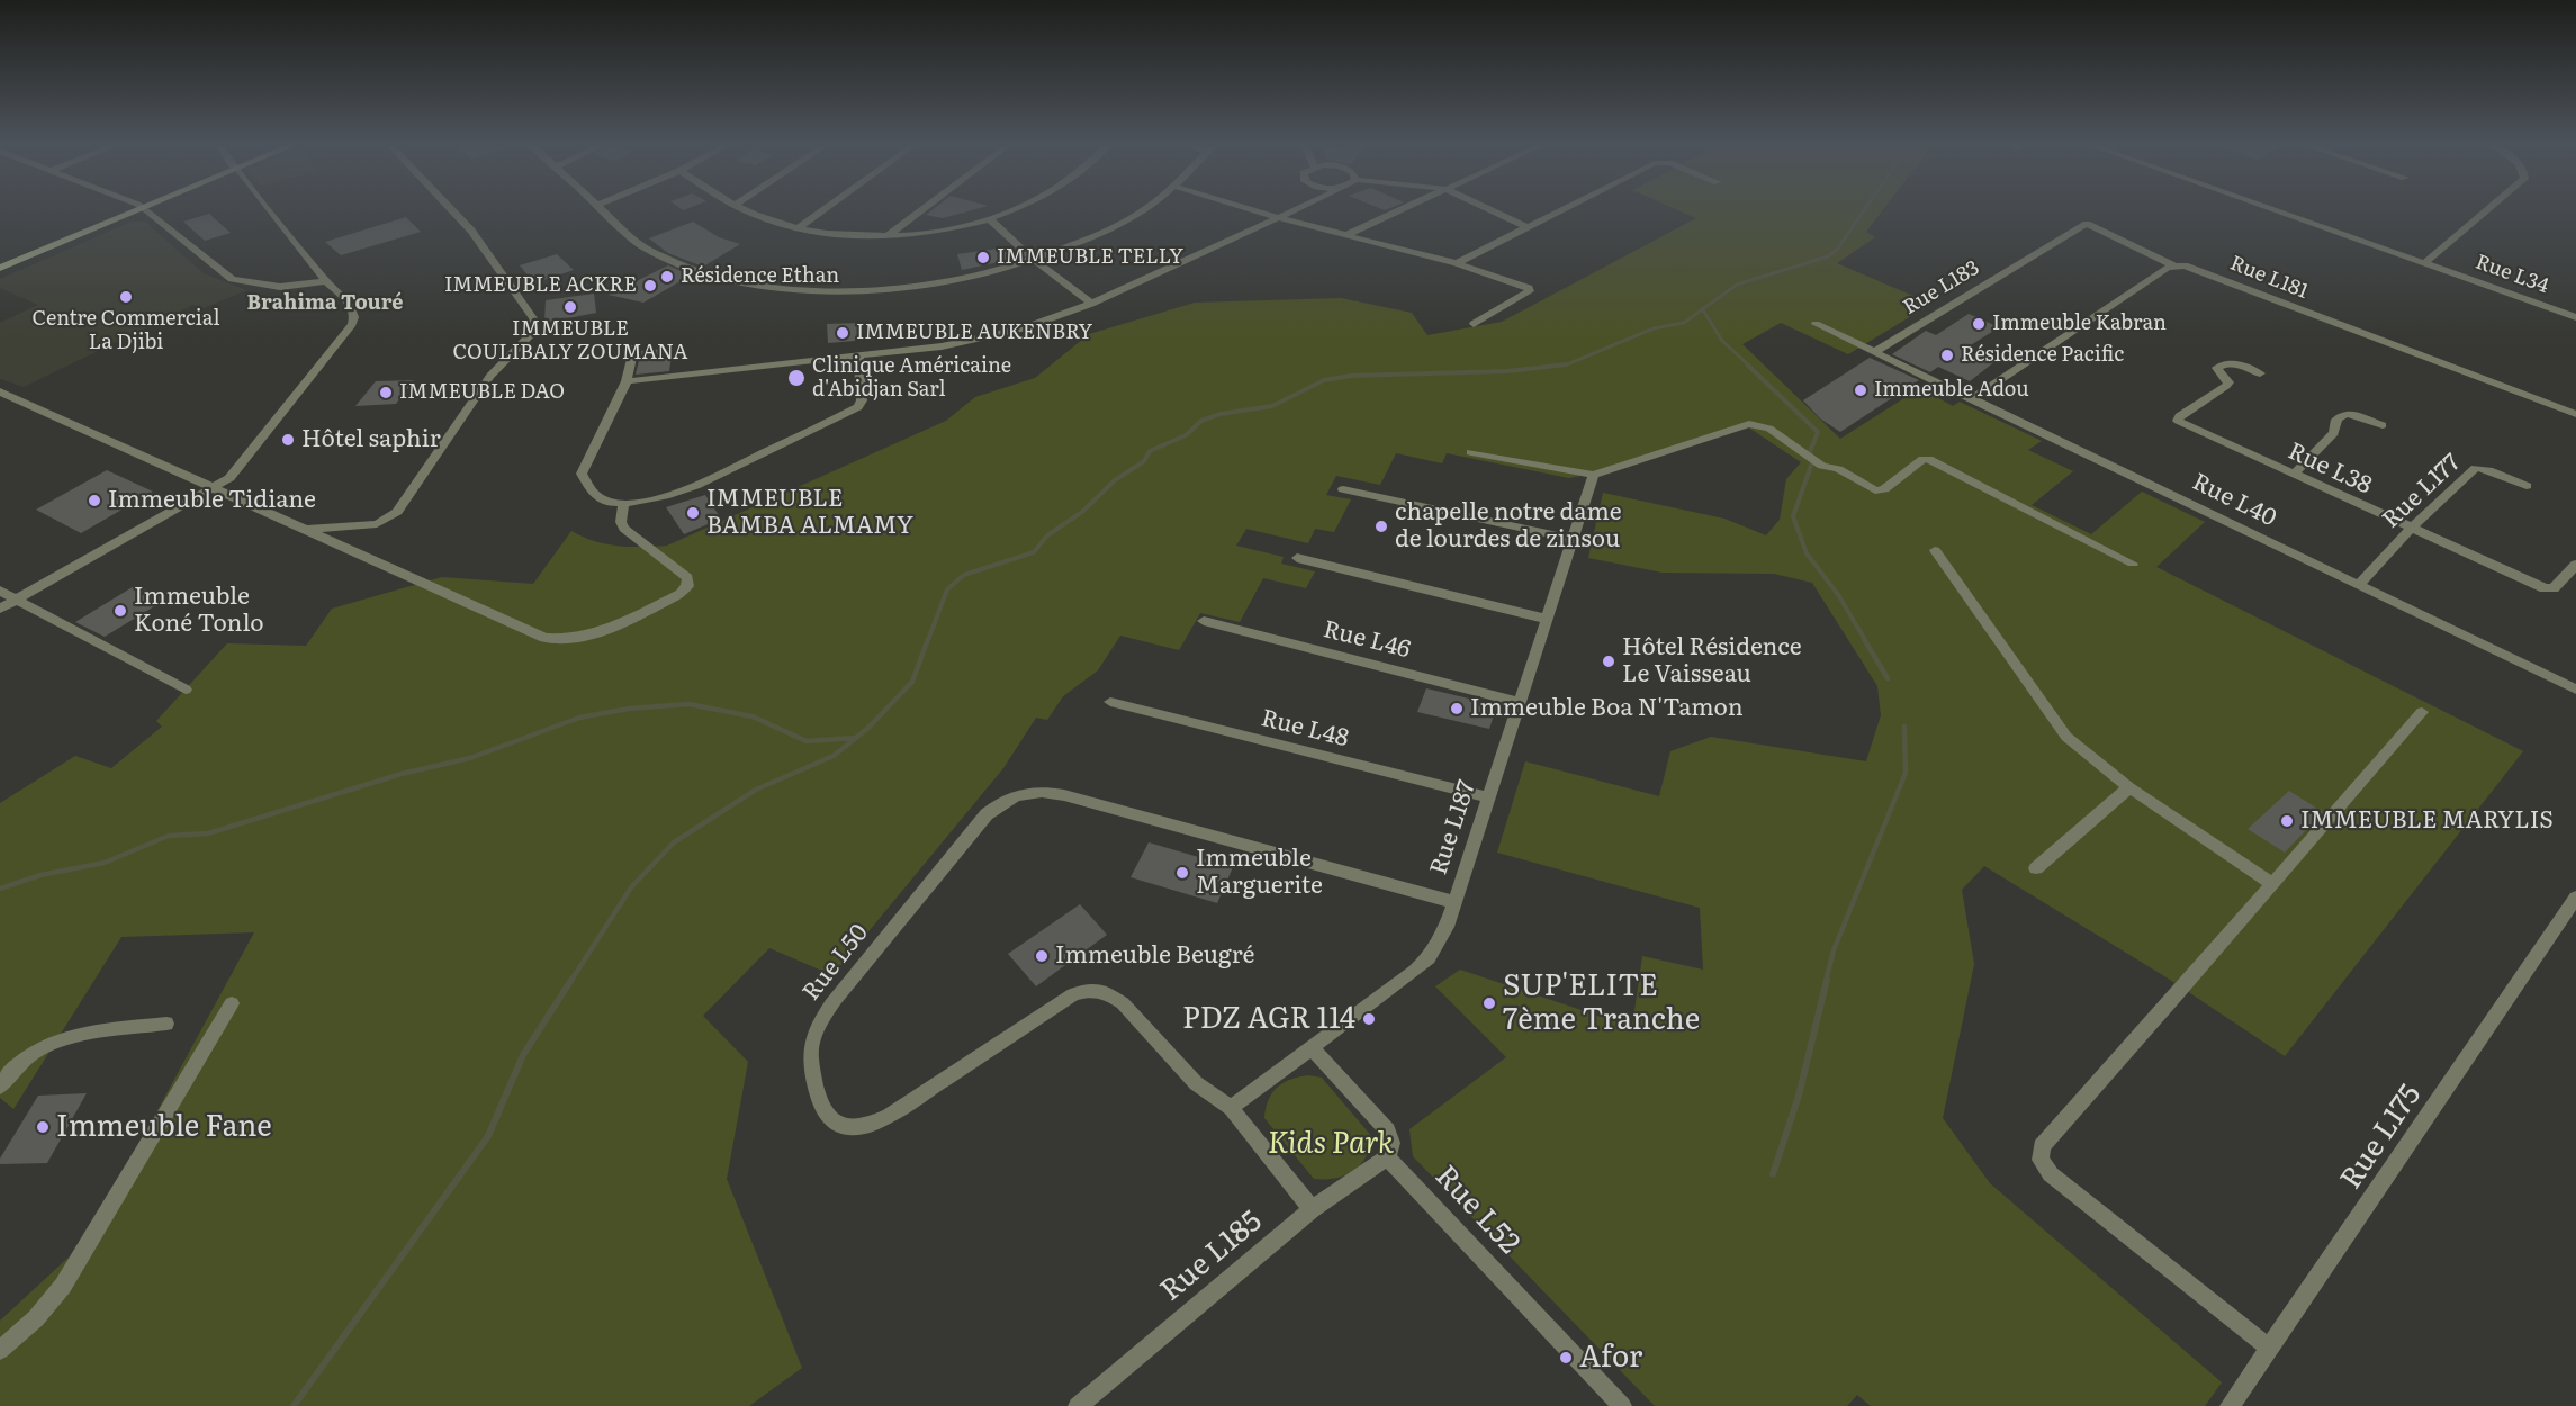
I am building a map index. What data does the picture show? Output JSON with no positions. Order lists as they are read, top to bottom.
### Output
{
  "streets": {
    "street": [
      "Rue L34",
      "Rue L181",
      "Rue L183",
      "Rue L38",
      "Rue L177",
      "Rue L40",
      "Rue L46",
      "Rue L48",
      "Rue L187",
      "Rue L50",
      "Rue L175",
      "Rue L52",
      "Rue L185"
    ]
  },
  "crossings": [
    ["Rue L181", "Rue L183"],
    ["Rue L183", "Rue L40"],
    ["Rue L38", "Rue L177"],
    ["Rue L177", "Rue L40"],
    ["Rue L46", "Rue L187"],
    ["Rue L48", "Rue L187"],
    ["Rue L187", "Rue L50"],
    ["Rue L50", "Rue L185"],
    ["Rue L52", "Rue L185"]
  ],
  "districts": ["Brahima Touré"],
  "parks": ["Kids Park"],
  "places": [
    "IMMEUBLE TELLY",
    "Résidence Ethan",
    "IMMEUBLE ACKRE",
    "Centre Commercial La Djibi",
    "IMMEUBLE COULIBALY ZOUMANA",
    "Immeuble Kabran",
    "IMMEUBLE AUKENBRY",
    "Résidence Pacific",
    "Clinique Américaine d'Abidjan Sarl",
    "Immeuble Adou",
    "IMMEUBLE DAO",
    "Hôtel saphir",
    "Immeuble Tidiane",
    "IMMEUBLE BAMBA ALMAMY",
    "chapelle notre dame de lourdes de zinsou",
    "Immeuble Koné Tonlo",
    "Hôtel Résidence Le Vaisseau",
    "Immeuble Boa N'Tamon",
    "IMMEUBLE MARYLIS",
    "Immeuble Marguerite",
    "Immeuble Beugré",
    "SUP'ELITE 7ème Tranche",
    "PDZ AGR 114",
    "Immeuble Fane",
    "Afor"
  ]
}
